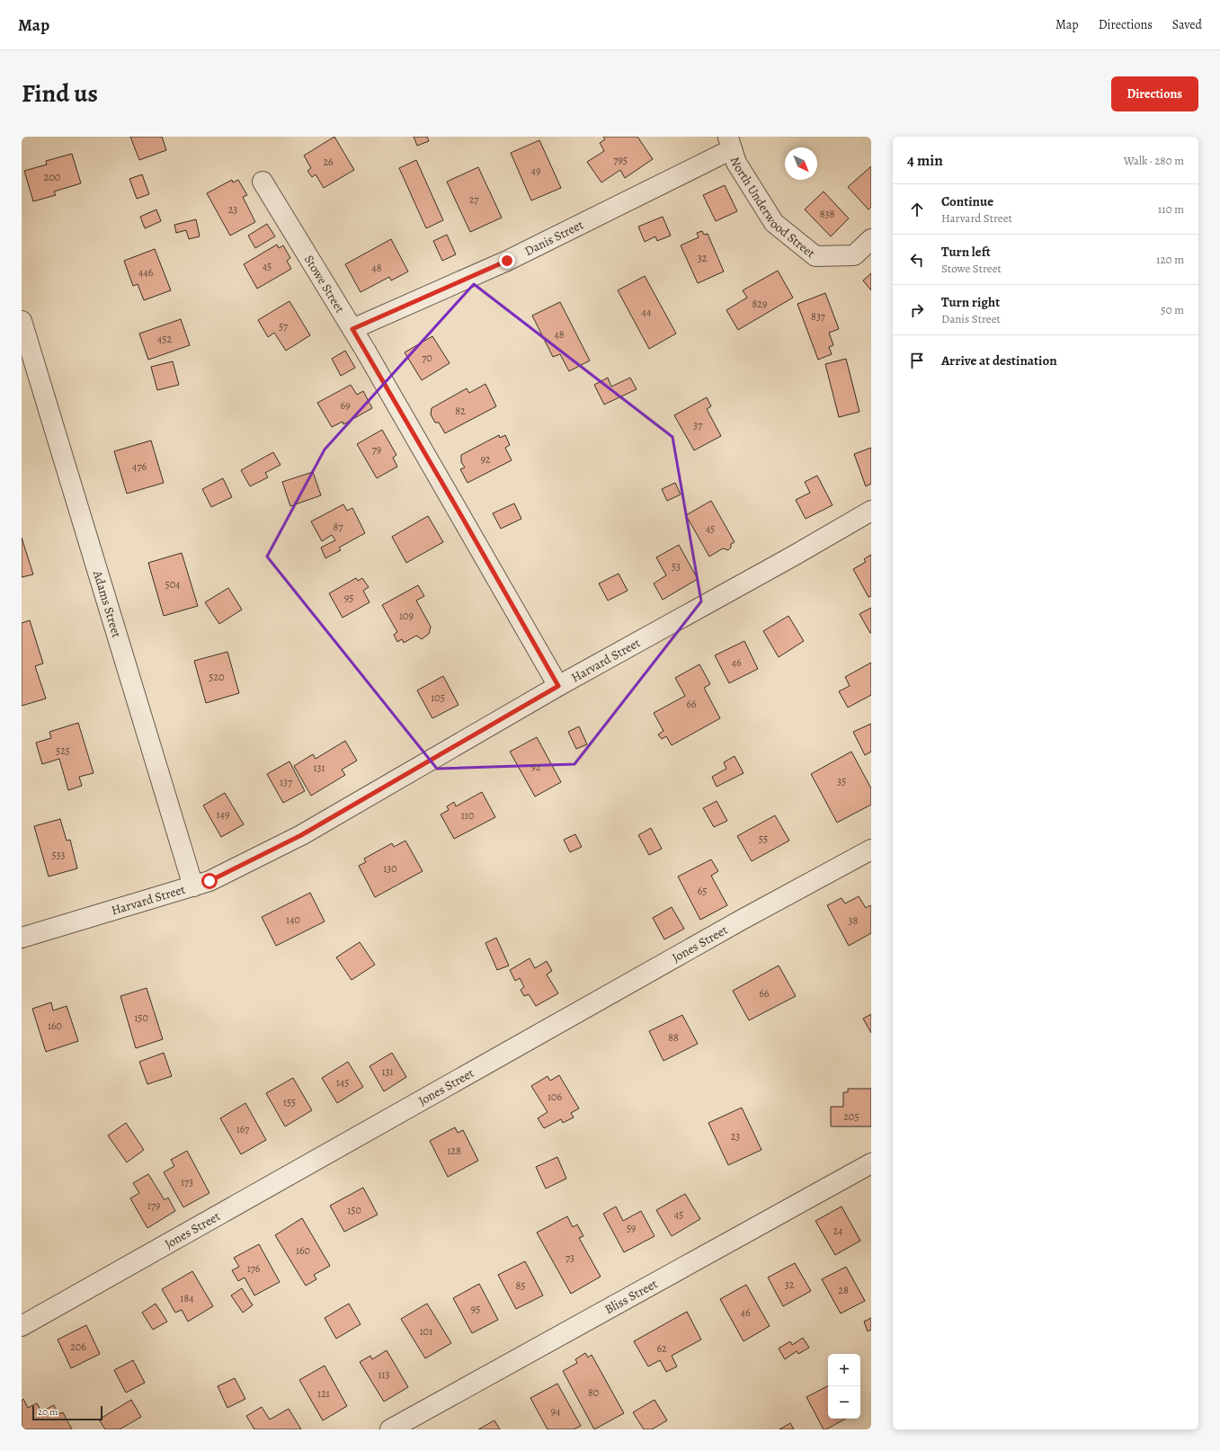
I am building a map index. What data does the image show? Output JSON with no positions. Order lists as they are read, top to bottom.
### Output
{
  "streets": {
    "street": [
      "North Underwood Street",
      "Danis Street",
      "Stowe Street",
      "Adams Street",
      "Harvard Street",
      "Jones Street",
      "Bliss Street"
    ]
  },
  "crossings": [
    ["North Underwood Street", "Danis Street"],
    ["Danis Street", "Stowe Street"],
    ["Stowe Street", "Harvard Street"],
    ["Adams Street", "Harvard Street"]
  ],
  "house_numbers": [
    "795",
    "26",
    "49",
    "200",
    "27",
    "23",
    "838",
    "32",
    "45",
    "48",
    "446",
    "829",
    "44",
    "837",
    "57",
    "48",
    "452",
    "70",
    "69",
    "82",
    "37",
    "79",
    "92",
    "476",
    "87",
    "45",
    "53",
    "504",
    "95",
    "109",
    "46",
    "520",
    "105",
    "66",
    "525",
    "92",
    "131",
    "35",
    "137",
    "149",
    "110",
    "55",
    "533",
    "130",
    "65",
    "140",
    "38",
    "66",
    "150",
    "160",
    "88",
    "131",
    "145",
    "106",
    "155",
    "205",
    "167",
    "23",
    "128",
    "173",
    "179",
    "150",
    "45",
    "59",
    "24",
    "160",
    "73",
    "176",
    "32",
    "85",
    "28",
    "184",
    "95",
    "46",
    "101",
    "206",
    "62",
    "113",
    "80",
    "121",
    "94"
  ],
  "scale_bar": "20 m",
  "north": "bottom right",
  "page": {
    "header": "Map",
    "nav": ["Map", "Directions", "Saved"],
    "title": "Find us",
    "buttons": "Directions",
    "heading": ["4 min", "Walk · 280 m"],
    "list": [
      ["Continue", "Harvard Street", "110 m"],
      ["Turn left", "Stowe Street", "120 m"],
      ["Turn right", "Danis Street", "50 m"],
      "Arrive at destination"
    ],
    "map_buttons": ["+", "−"],
    "scale": "20 m"
  }
}
